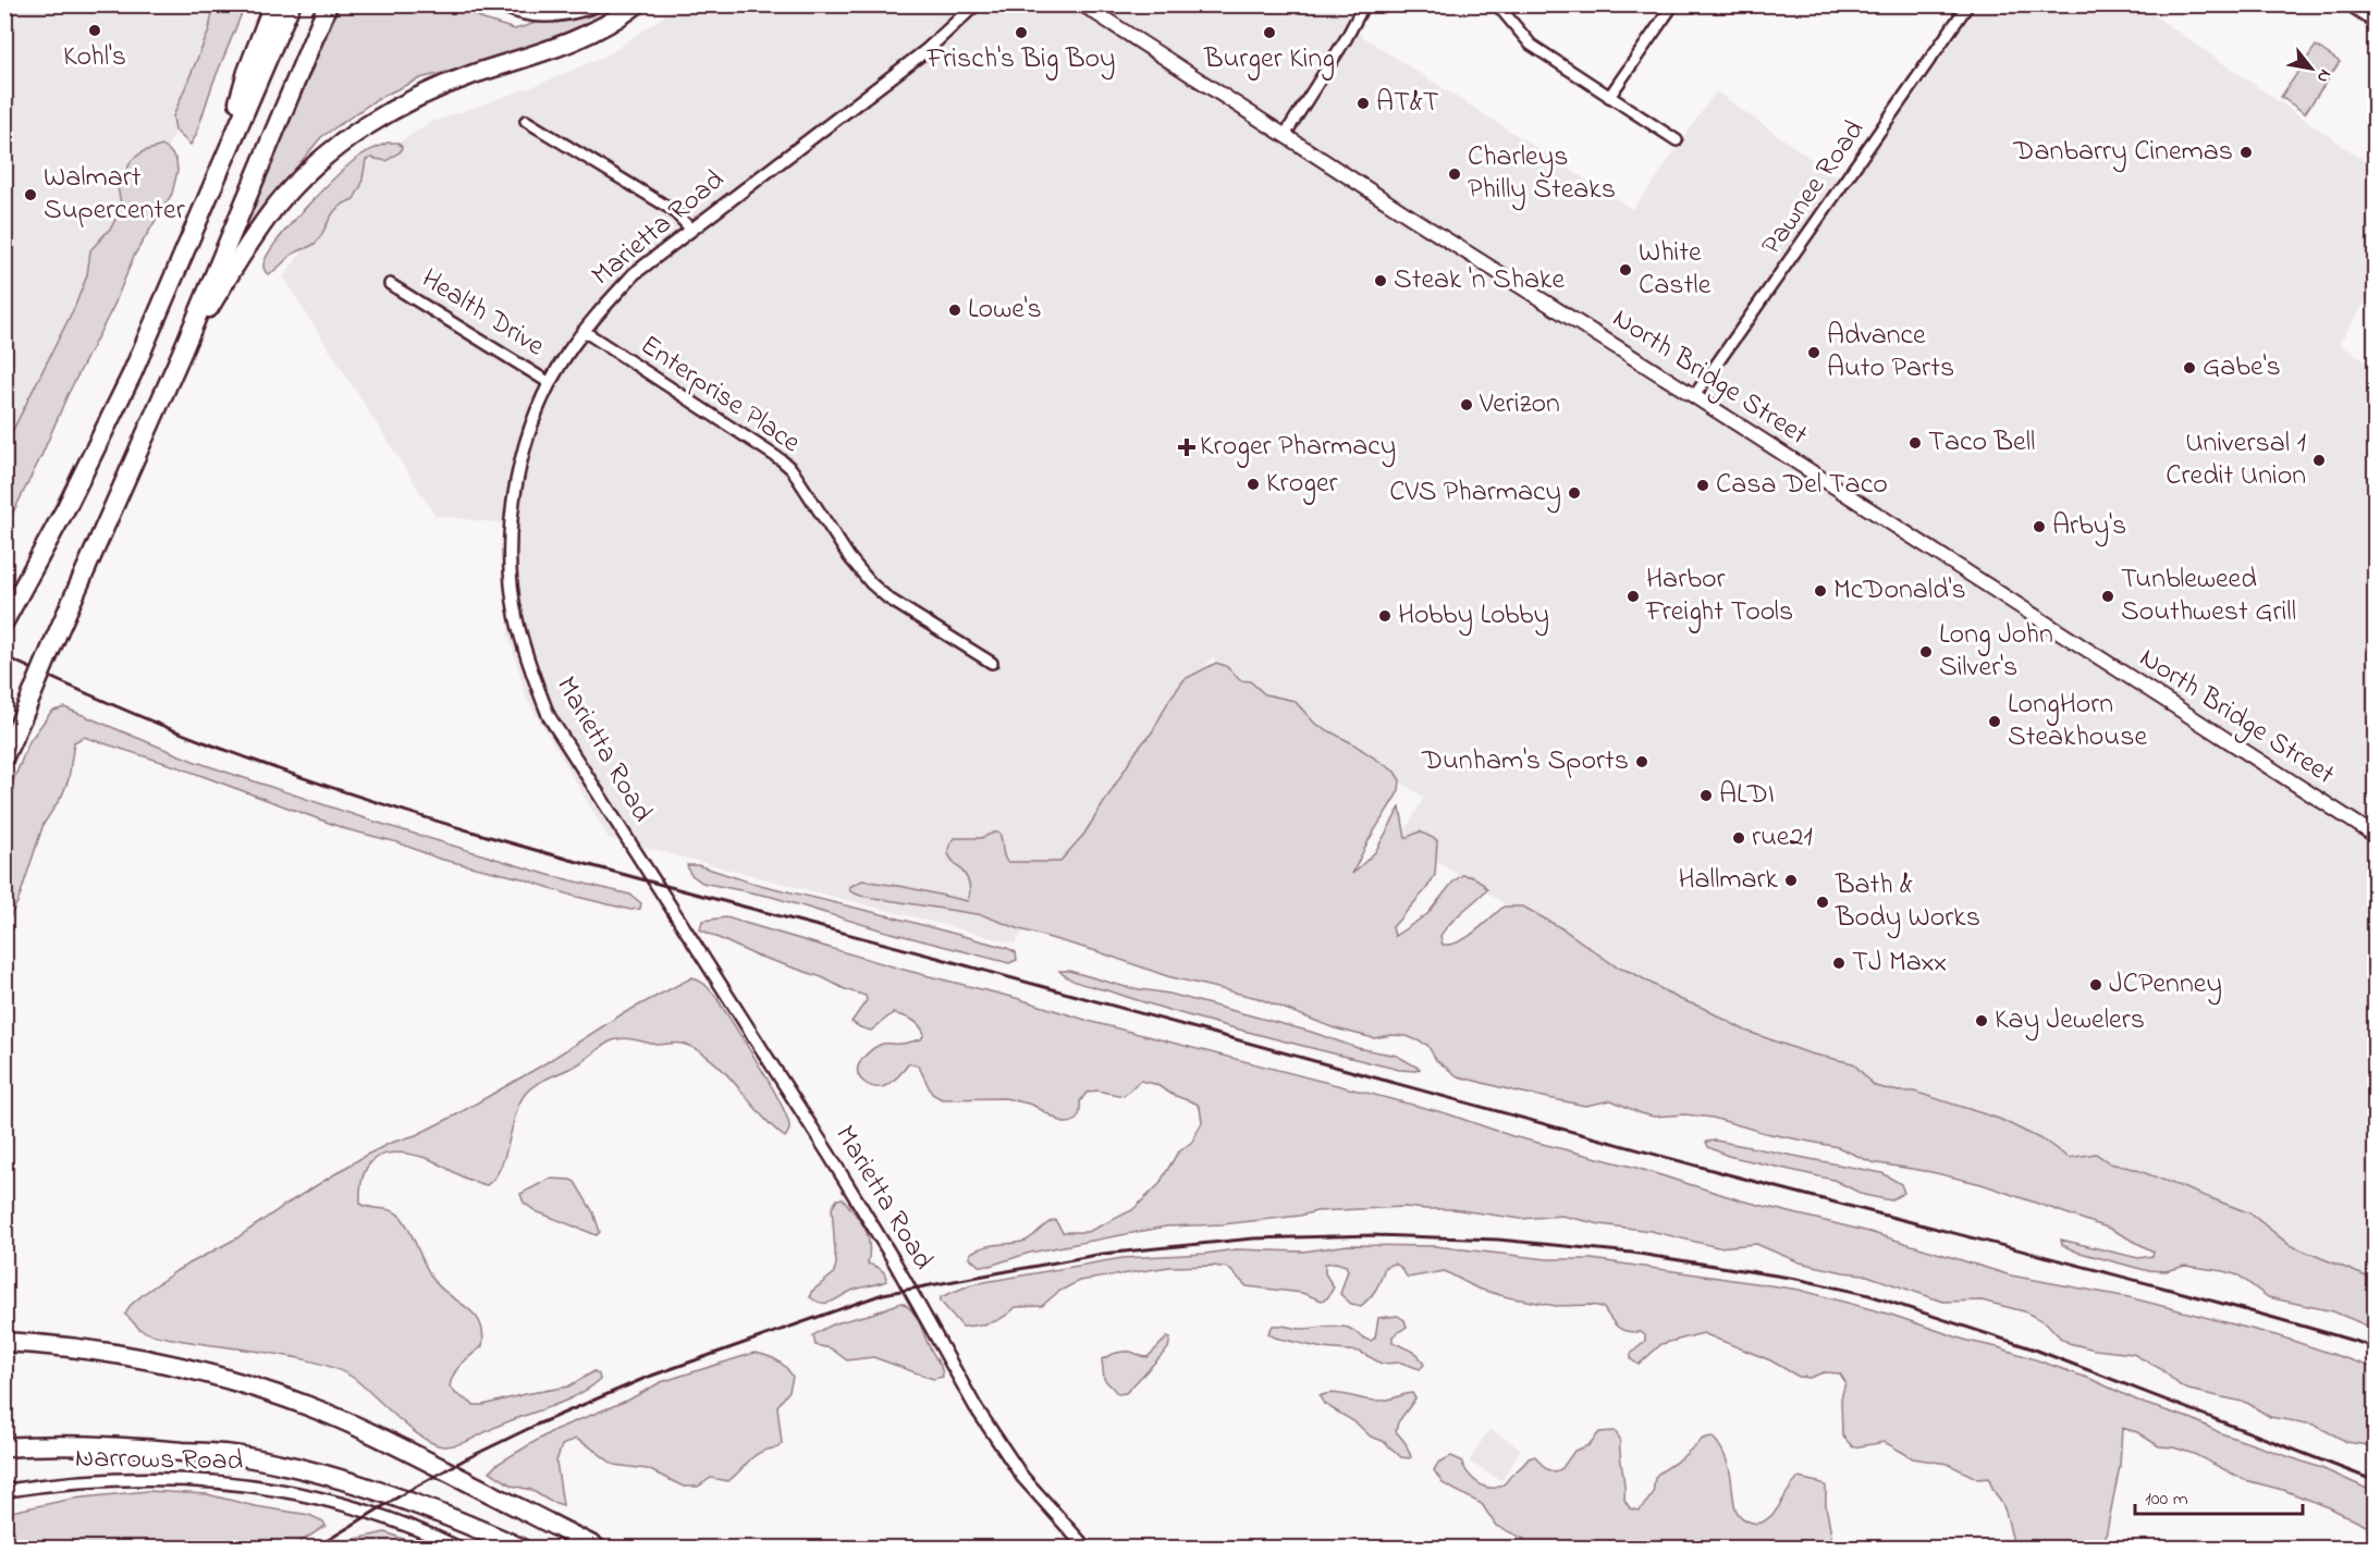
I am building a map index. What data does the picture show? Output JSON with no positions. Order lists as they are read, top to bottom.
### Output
{
  "streets": {
    "main road": ["North Bridge Street"],
    "street": [
      "Pawnee Road",
      "Marietta Road",
      "Health Drive",
      "Enterprise Place",
      "Narrows Road"
    ]
  },
  "crossings": [
    ["Pawnee Road", "North Bridge Street"],
    ["Marietta Road", "Health Drive"],
    ["Marietta Road", "Enterprise Place"]
  ],
  "places": {
    "other": [
      "Kohl's",
      "Frisch's Big Boy",
      "Burger King",
      "AT&T",
      "Danbarry Cinemas",
      "Charleys Philly Steaks",
      "Walmart Supercenter",
      "White Castle",
      "Steak 'n Shake",
      "Lowe's",
      "Advance Auto Parts",
      "Gabe's",
      "Verizon",
      "Taco Bell",
      "Universal 1 Credit Union",
      "Kroger",
      "Casa Del Taco",
      "CVS Pharmacy",
      "Arby's",
      "McDonald's",
      "Harbor Freight Tools",
      "Tunbleweed Southwest Grill",
      "Hobby Lobby",
      "Long John Silver's",
      "LongHorn Steakhouse",
      "Dunham's Sports",
      "ALDI",
      "rue21",
      "Hallmark",
      "Bath & Body Works",
      "TJ Maxx",
      "JCPenney",
      "Kay Jewelers"
    ],
    "health": ["Kroger Pharmacy"]
  },
  "scale_bar": "100 m",
  "north": "bottom right"
}
